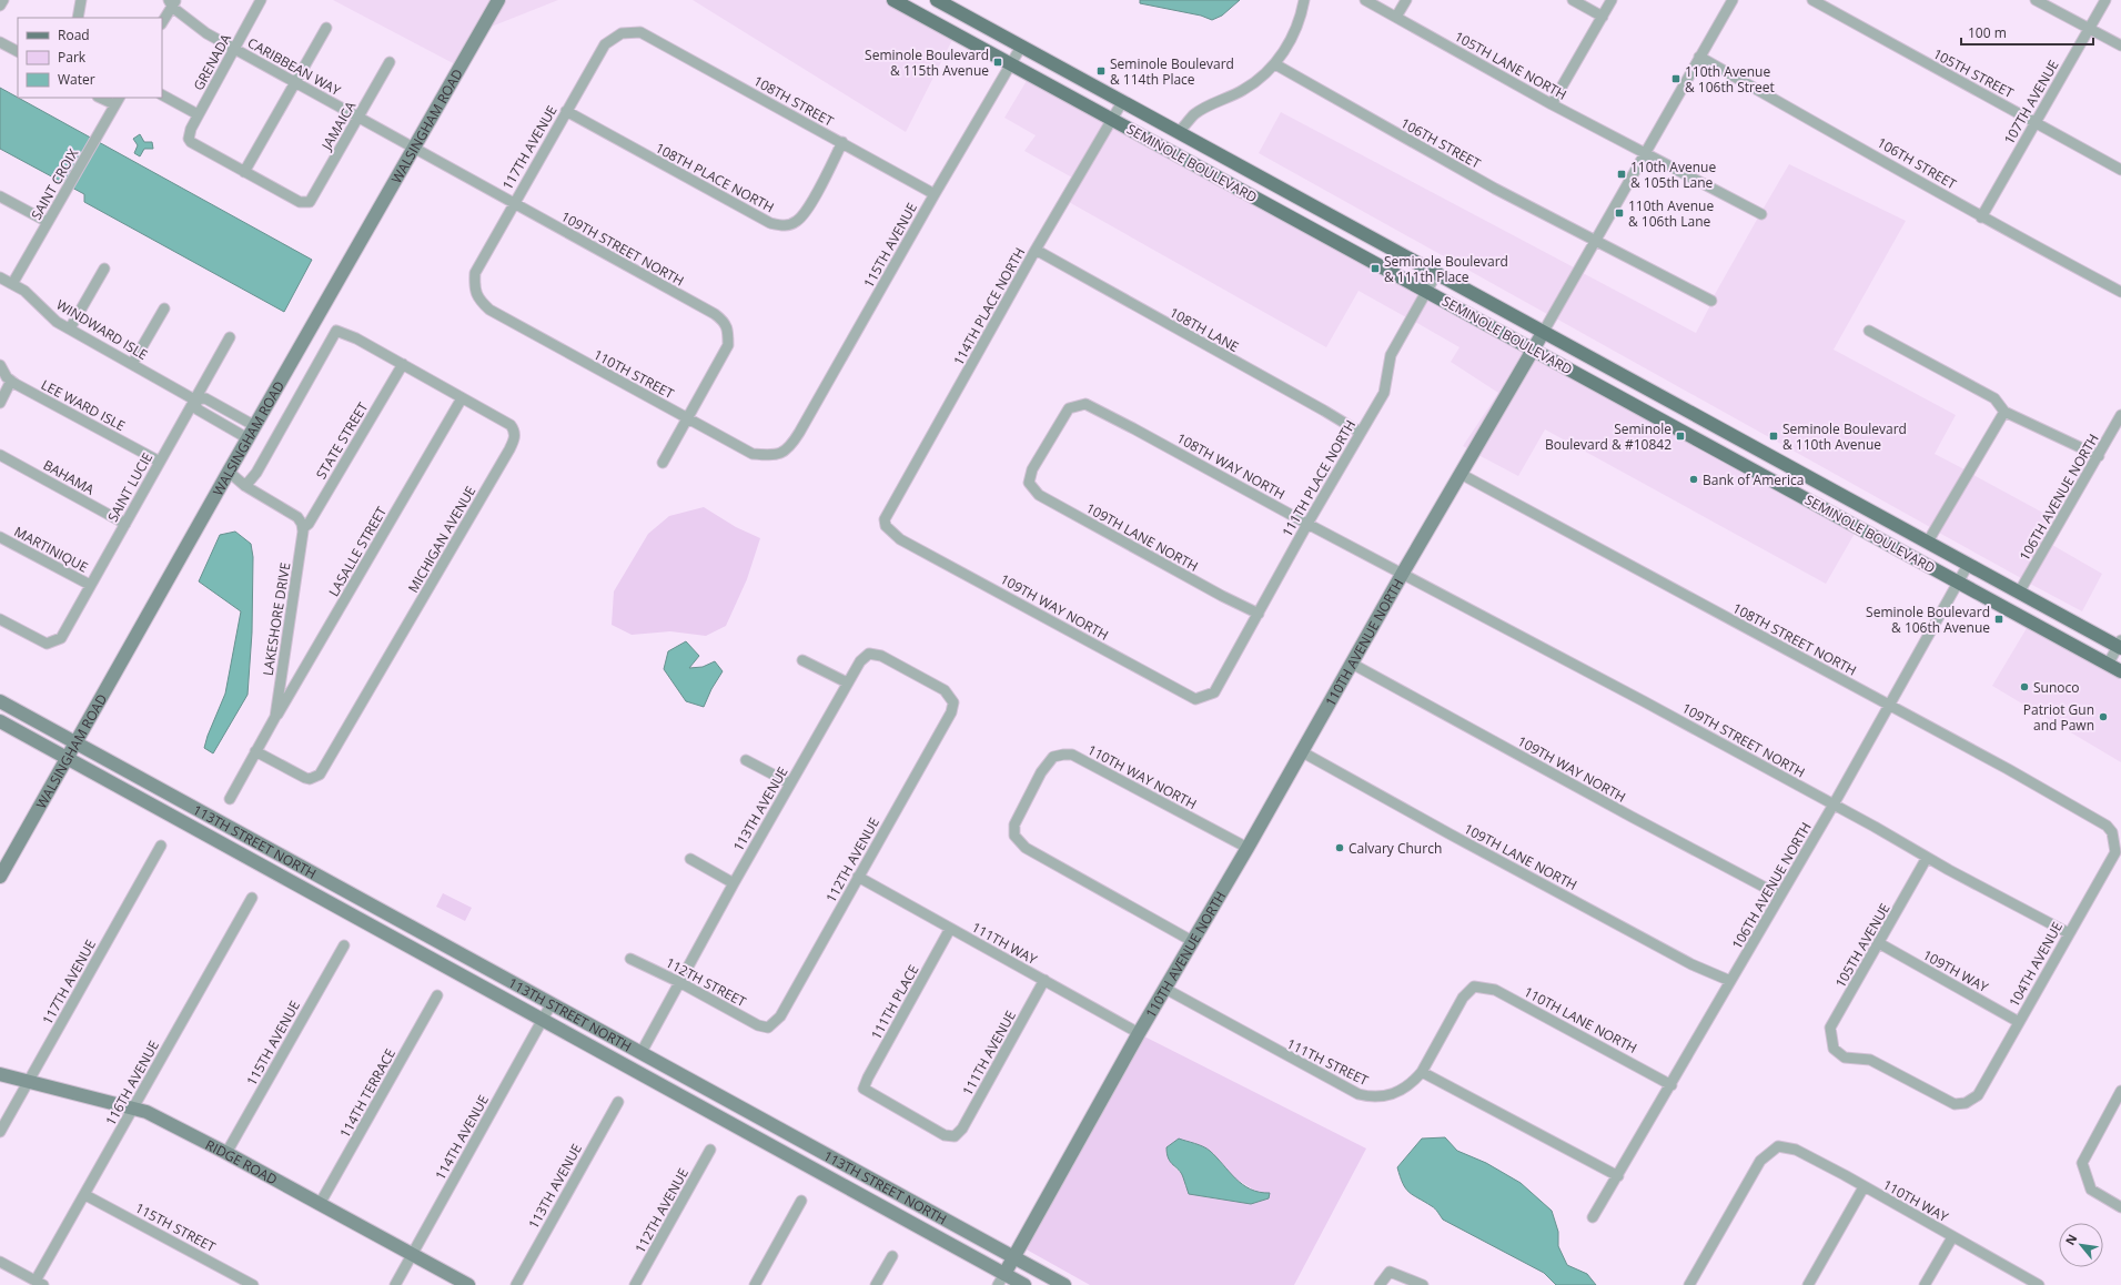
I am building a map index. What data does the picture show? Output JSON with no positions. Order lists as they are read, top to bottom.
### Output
{
  "streets": {
    "main road": ["SEMINOLE BOULEVARD"],
    "street": [
      "GRENADA",
      "105TH LANE NORTH",
      "CARIBBEAN WAY",
      "105TH STREET",
      "108TH STREET",
      "107TH AVENUE",
      "JAMAICA",
      "WALSINGHAM ROAD",
      "106TH STREET",
      "117TH AVENUE",
      "108TH PLACE NORTH",
      "SAINT CROIX",
      "115TH AVENUE",
      "109TH STREET NORTH",
      "114TH PLACE NORTH",
      "WINDWARD ISLE",
      "108TH LANE",
      "110TH STREET",
      "LEE WARD ISLE",
      "STATE STREET",
      "108TH WAY NORTH",
      "BAHAMA",
      "111TH PLACE NORTH",
      "SAINT LUCIE",
      "106TH AVENUE NORTH",
      "109TH LANE NORTH",
      "MICHIGAN AVENUE",
      "MARTINIQUE",
      "LASALLE STREET",
      "109TH WAY NORTH",
      "LAKESHORE DRIVE",
      "108TH STREET NORTH",
      "110TH AVENUE NORTH",
      "110TH WAY NORTH",
      "113TH AVENUE",
      "113TH STREET NORTH",
      "112TH AVENUE",
      "111TH WAY",
      "105TH AVENUE",
      "104TH AVENUE",
      "109TH WAY",
      "112TH STREET",
      "111TH PLACE",
      "110TH LANE NORTH",
      "111TH AVENUE",
      "111TH STREET",
      "116TH AVENUE",
      "114TH TERRACE",
      "114TH AVENUE",
      "RIDGE ROAD",
      "110TH WAY",
      "115TH STREET"
    ]
  },
  "crossings": [
    ["GRENADA", "CARIBBEAN WAY"],
    ["GRENADA", "JAMAICA"],
    ["105TH LANE NORTH", "110TH AVENUE NORTH"],
    ["CARIBBEAN WAY", "JAMAICA"],
    ["CARIBBEAN WAY", "WALSINGHAM ROAD"],
    ["CARIBBEAN WAY", "109TH STREET NORTH"],
    ["105TH STREET", "107TH AVENUE"],
    ["108TH STREET", "117TH AVENUE"],
    ["108TH STREET", "108TH PLACE NORTH"],
    ["108TH STREET", "115TH AVENUE"],
    ["107TH AVENUE", "106TH STREET"],
    ["WALSINGHAM ROAD", "109TH STREET NORTH"],
    ["WALSINGHAM ROAD", "113TH STREET NORTH"],
    ["106TH STREET", "110TH AVENUE NORTH"],
    ["117TH AVENUE", "108TH PLACE NORTH"],
    ["117TH AVENUE", "109TH STREET NORTH"],
    ["117TH AVENUE", "110TH STREET"],
    ["117TH AVENUE", "RIDGE ROAD"],
    ["SEMINOLE BOULEVARD", "115TH AVENUE"],
    ["SEMINOLE BOULEVARD", "114TH PLACE NORTH"],
    ["SEMINOLE BOULEVARD", "111TH PLACE NORTH"],
    ["SEMINOLE BOULEVARD", "106TH AVENUE NORTH"],
    ["SEMINOLE BOULEVARD", "110TH AVENUE NORTH"],
    ["SAINT CROIX", "WINDWARD ISLE"],
    ["115TH AVENUE", "110TH STREET"],
    ["115TH AVENUE", "RIDGE ROAD"],
    ["109TH STREET NORTH", "110TH STREET"],
    ["109TH STREET NORTH", "108TH WAY NORTH"],
    ["109TH STREET NORTH", "106TH AVENUE NORTH"],
    ["109TH STREET NORTH", "110TH AVENUE NORTH"],
    ["109TH STREET NORTH", "105TH AVENUE"],
    ["109TH STREET NORTH", "104TH AVENUE"],
    ["114TH PLACE NORTH", "108TH LANE"],
    ["114TH PLACE NORTH", "109TH WAY NORTH"],
    ["WINDWARD ISLE", "SAINT LUCIE"],
    ["108TH LANE", "111TH PLACE NORTH"],
    ["LEE WARD ISLE", "SAINT LUCIE"],
    ["STATE STREET", "MICHIGAN AVENUE"],
    ["STATE STREET", "LAKESHORE DRIVE"],
    ["108TH WAY NORTH", "111TH PLACE NORTH"],
    ["108TH WAY NORTH", "109TH LANE NORTH"],
    ["108TH WAY NORTH", "110TH AVENUE NORTH"],
    ["BAHAMA", "SAINT LUCIE"],
    ["111TH PLACE NORTH", "109TH LANE NORTH"],
    ["111TH PLACE NORTH", "109TH WAY NORTH"],
    ["SAINT LUCIE", "MARTINIQUE"],
    ["106TH AVENUE NORTH", "109TH LANE NORTH"],
    ["106TH AVENUE NORTH", "109TH WAY NORTH"],
    ["106TH AVENUE NORTH", "108TH STREET NORTH"],
    ["106TH AVENUE NORTH", "110TH LANE NORTH"],
    ["109TH LANE NORTH", "110TH AVENUE NORTH"],
    ["MICHIGAN AVENUE", "LASALLE STREET"],
    ["MICHIGAN AVENUE", "LAKESHORE DRIVE"],
    ["LASALLE STREET", "LAKESHORE DRIVE"],
    ["109TH WAY NORTH", "110TH AVENUE NORTH"],
    ["108TH STREET NORTH", "110TH AVENUE NORTH"],
    ["108TH STREET NORTH", "104TH AVENUE"],
    ["110TH AVENUE NORTH", "110TH WAY NORTH"],
    ["110TH AVENUE NORTH", "113TH STREET NORTH"],
    ["110TH AVENUE NORTH", "111TH WAY"],
    ["110TH AVENUE NORTH", "111TH STREET"],
    ["113TH AVENUE", "113TH STREET NORTH"],
    ["113TH AVENUE", "112TH AVENUE"],
    ["113TH AVENUE", "112TH STREET"],
    ["113TH STREET NORTH", "114TH AVENUE"],
    ["112TH AVENUE", "111TH WAY"],
    ["112TH AVENUE", "112TH STREET"],
    ["111TH WAY", "111TH PLACE"],
    ["111TH WAY", "111TH AVENUE"],
    ["105TH AVENUE", "104TH AVENUE"],
    ["105TH AVENUE", "109TH WAY"],
    ["104TH AVENUE", "109TH WAY"],
    ["111TH PLACE", "111TH AVENUE"],
    ["110TH LANE NORTH", "111TH STREET"],
    ["116TH AVENUE", "RIDGE ROAD"],
    ["116TH AVENUE", "115TH STREET"],
    ["114TH TERRACE", "RIDGE ROAD"],
    ["114TH AVENUE", "RIDGE ROAD"]
  ],
  "places": {
    "transit": [
      "Seminole Boulevard & 115th Avenue",
      "Seminole Boulevard & 114th Place",
      "110th Avenue & 106th Street",
      "110th Avenue & 105th Lane",
      "110th Avenue & 106th Lane",
      "Seminole Boulevard & 111th Place",
      "Seminole Boulevard & #10842",
      "Seminole Boulevard & 110th Avenue",
      "Seminole Boulevard & 106th Avenue"
    ],
    "other": [
      "Bank of America",
      "Sunoco",
      "Patriot Gun and Pawn",
      "Calvary Church"
    ]
  },
  "legend": ["Road", "Park", "Water"],
  "scale_bar": "100 m",
  "north": "top left"
}
